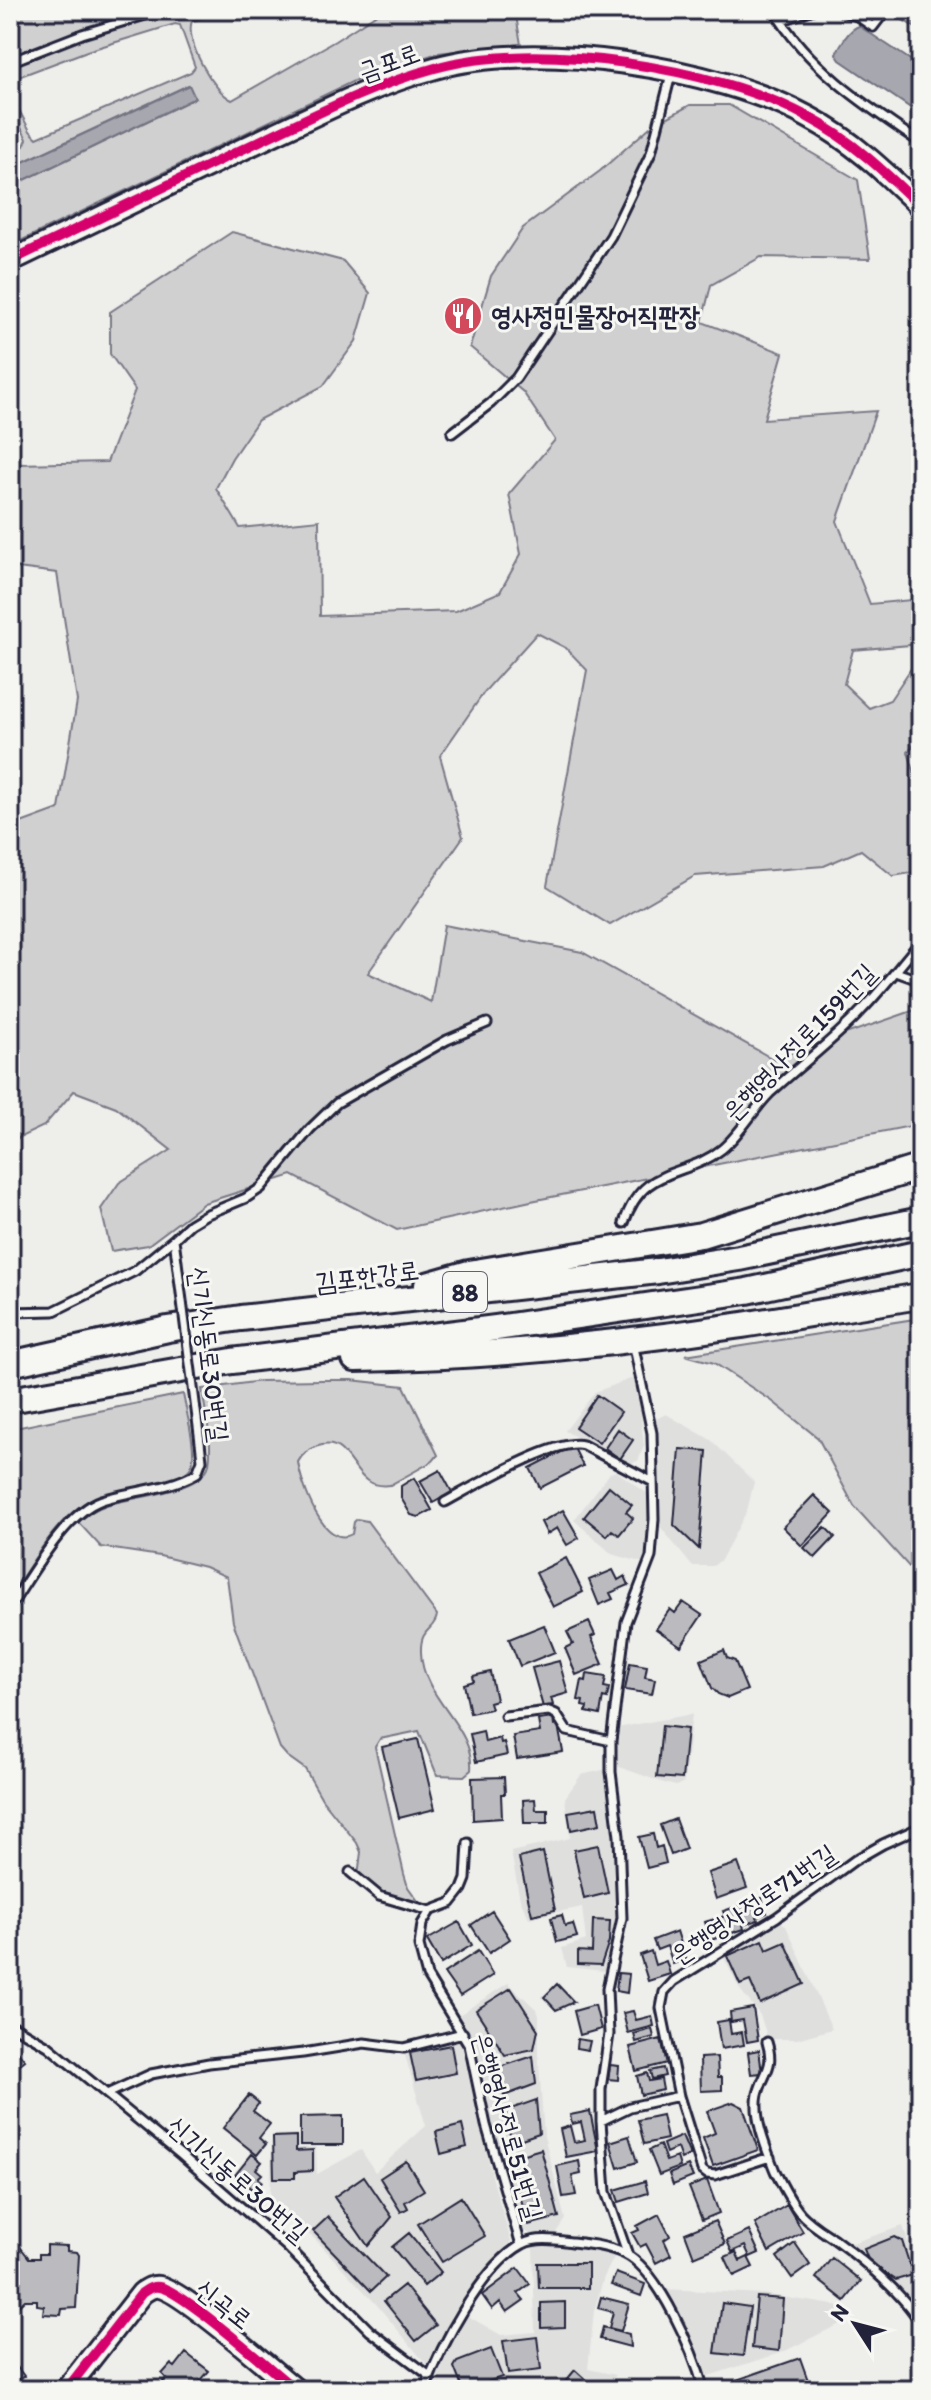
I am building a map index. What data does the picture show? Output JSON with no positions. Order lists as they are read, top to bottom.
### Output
{
  "streets": {
    "highway": ["김포한강로", "88"],
    "main road": ["금포로", "신곡로"],
    "lane": [
      "은행영사정로159번길",
      "신기신동로30번길",
      "은행영사정로71번길",
      "은행영사정로51번길"
    ]
  },
  "places": {
    "restaurant": ["영사정민물장어직판장"]
  },
  "north": "top left"
}
